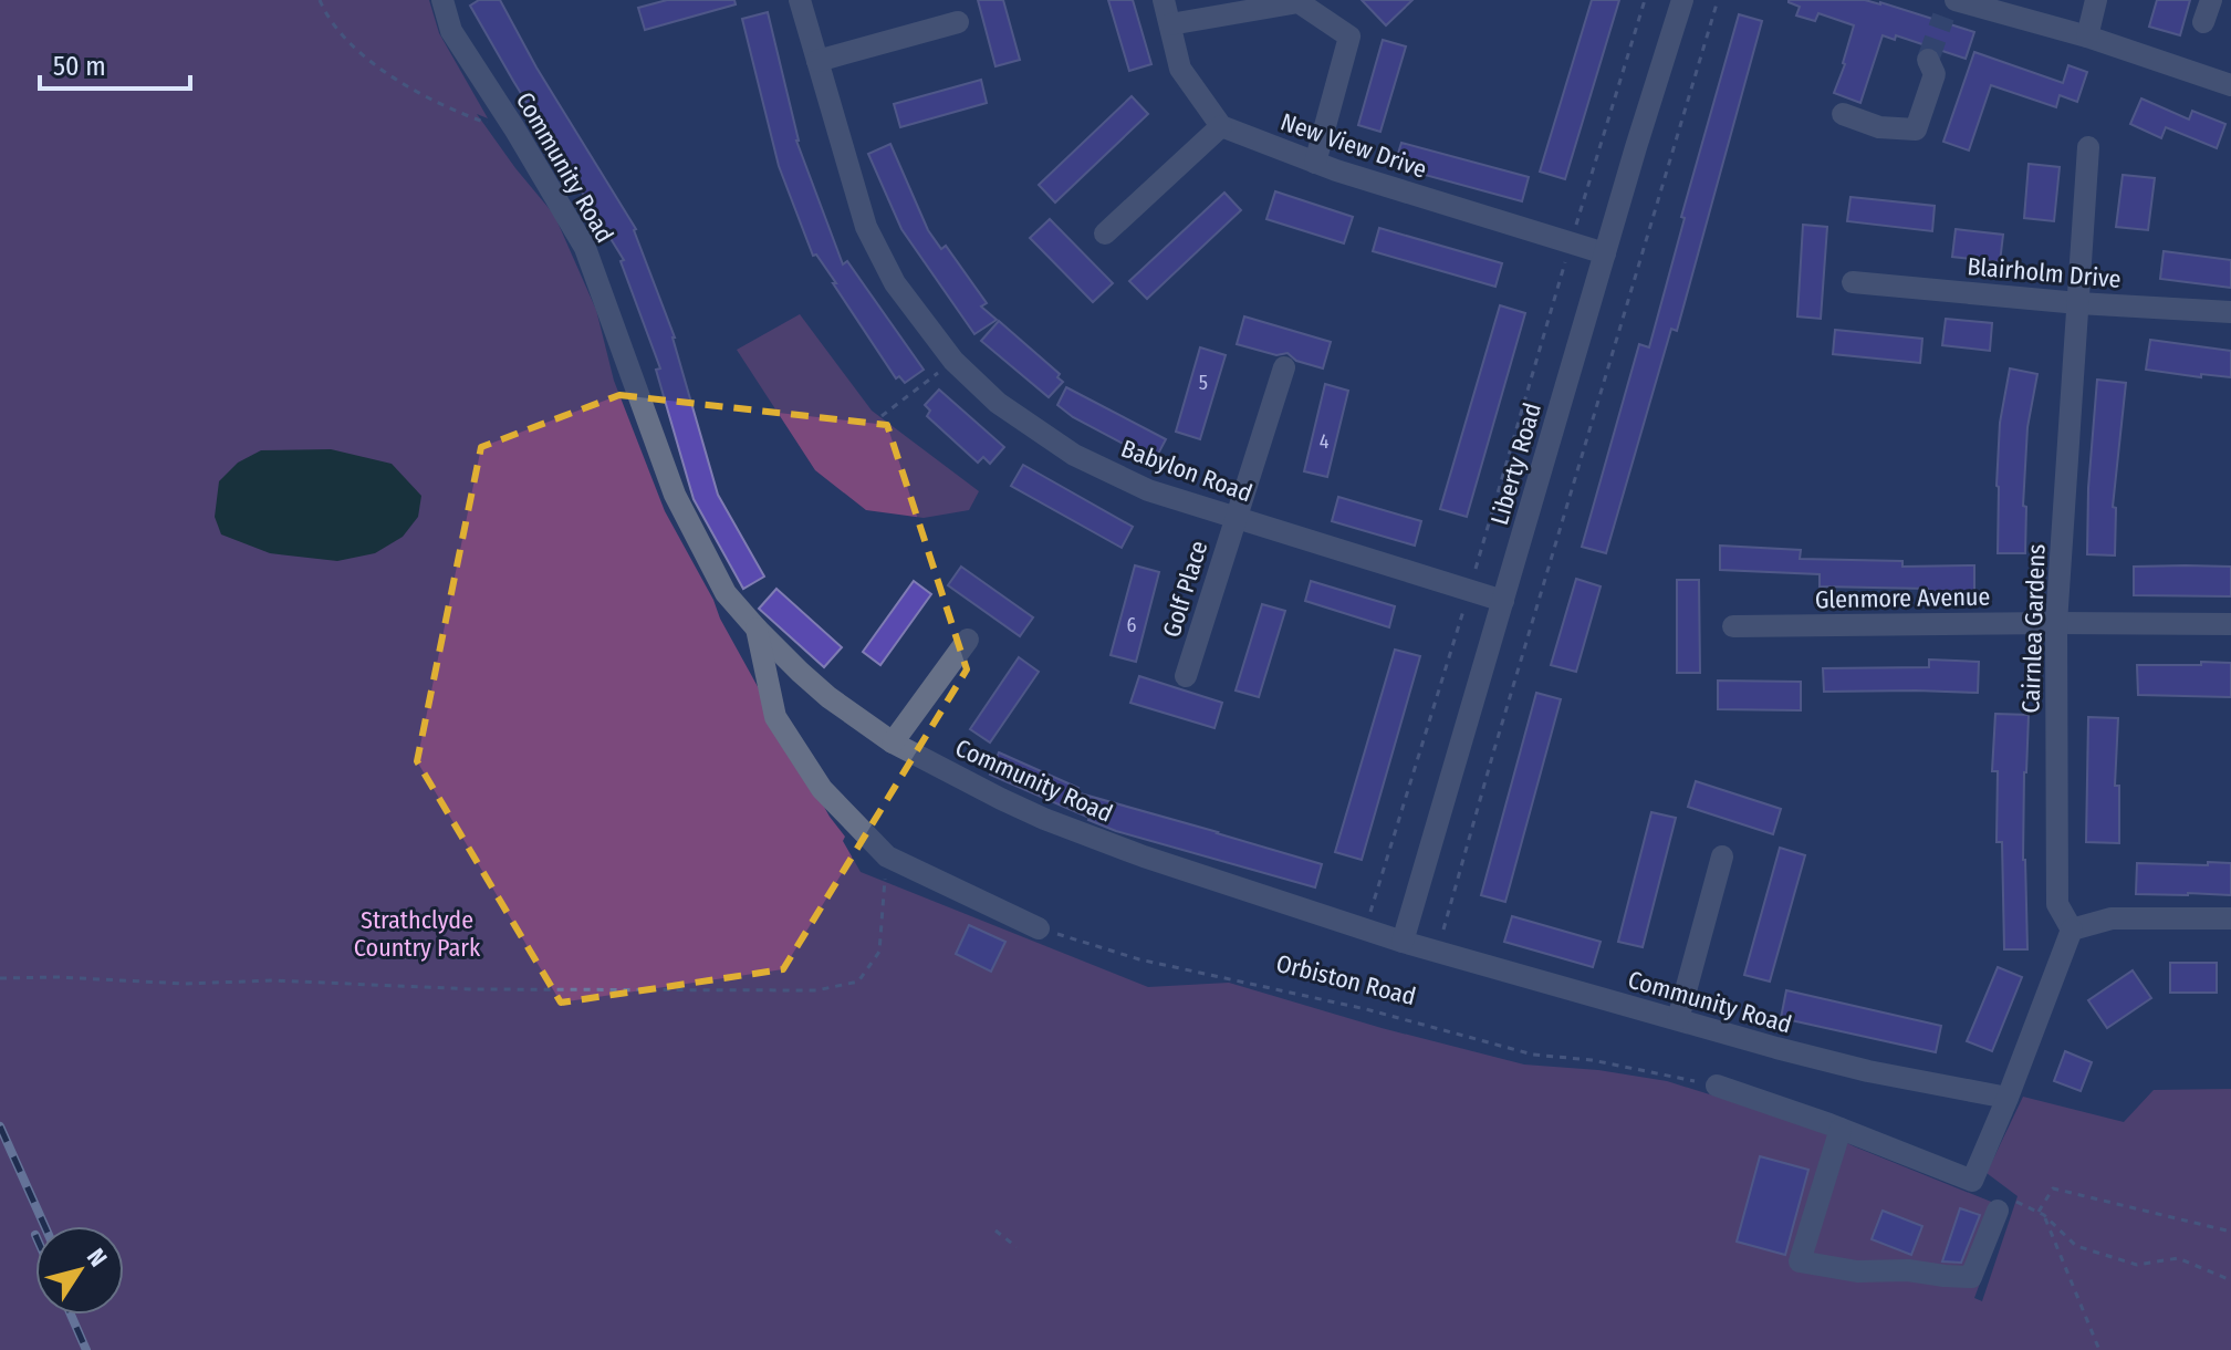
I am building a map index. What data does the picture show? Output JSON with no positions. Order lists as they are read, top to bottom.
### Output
{
  "streets": {
    "street": [
      "New View Drive",
      "Community Road",
      "Blairholm Drive",
      "Liberty Road",
      "Babylon Road",
      "Golf Place",
      "Glenmore Avenue",
      "Cairnlea Gardens"
    ],
    "path": ["Orbiston Road"]
  },
  "crossings": [
    ["New View Drive", "Liberty Road"],
    ["Community Road", "Liberty Road"],
    ["Blairholm Drive", "Cairnlea Gardens"],
    ["Liberty Road", "Babylon Road"],
    ["Babylon Road", "Golf Place"],
    ["Glenmore Avenue", "Cairnlea Gardens"]
  ],
  "parks": ["Strathclyde Country Park"],
  "house_numbers": ["5", "4", "6"],
  "scale_bar": "50 m",
  "north": "top right"
}
